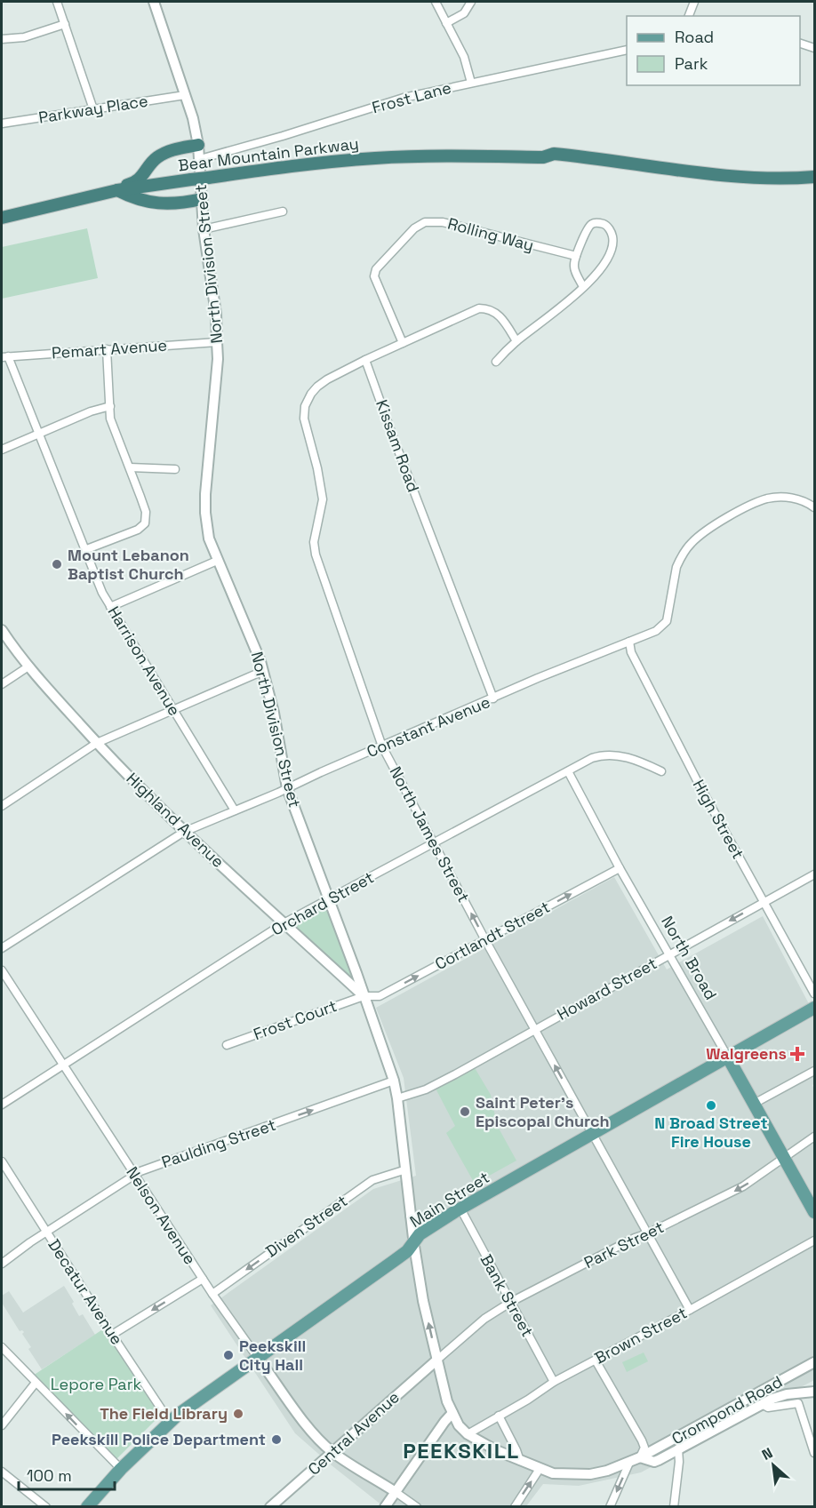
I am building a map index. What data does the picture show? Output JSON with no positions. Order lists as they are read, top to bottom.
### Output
{
  "streets": {
    "highway": ["Bear Mountain Parkway"],
    "main road": ["North Broad", "Main Street"],
    "street": [
      "Frost Lane",
      "Parkway Place",
      "Rolling Way",
      "North Division Street",
      "Pemart Avenue",
      "Kissam Road",
      "Harrison Avenue",
      "Constant Avenue",
      "High Street",
      "Highland Avenue",
      "North James Street",
      "Orchard Street",
      "Cortlandt Street",
      "Howard Street",
      "Frost Court",
      "Paulding Street",
      "Nelson Avenue",
      "Diven Street",
      "Park Street",
      "Decatur Avenue",
      "Bank Street",
      "Brown Street",
      "Crompond Road",
      "Central Avenue"
    ]
  },
  "crossings": [
    ["Frost Lane", "North Division Street"],
    ["Parkway Place", "North Division Street"],
    ["North Division Street", "Pemart Avenue"],
    ["North Division Street", "Constant Avenue"],
    ["North Division Street", "Highland Avenue"],
    ["North Division Street", "Orchard Street"],
    ["North Division Street", "Cortlandt Street"],
    ["North Division Street", "Howard Street"],
    ["North Division Street", "Frost Court"],
    ["North Division Street", "Paulding Street"],
    ["North Division Street", "Main Street"],
    ["North Division Street", "Diven Street"],
    ["North Division Street", "Park Street"],
    ["North Division Street", "Brown Street"],
    ["North Division Street", "Crompond Road"],
    ["North Division Street", "Central Avenue"],
    ["Pemart Avenue", "Harrison Avenue"],
    ["Kissam Road", "Constant Avenue"],
    ["Kissam Road", "North James Street"],
    ["Harrison Avenue", "Constant Avenue"],
    ["Constant Avenue", "High Street"],
    ["Constant Avenue", "Highland Avenue"],
    ["Constant Avenue", "North James Street"],
    ["High Street", "Howard Street"],
    ["Highland Avenue", "Orchard Street"],
    ["Highland Avenue", "Cortlandt Street"],
    ["Highland Avenue", "Frost Court"],
    ["North James Street", "Orchard Street"],
    ["North James Street", "Cortlandt Street"],
    ["North James Street", "Howard Street"],
    ["North James Street", "Main Street"],
    ["North James Street", "Park Street"],
    ["North James Street", "Brown Street"],
    ["Orchard Street", "North Broad"],
    ["Orchard Street", "Nelson Avenue"],
    ["Cortlandt Street", "North Broad"],
    ["Cortlandt Street", "Frost Court"],
    ["North Broad", "Howard Street"],
    ["North Broad", "Main Street"],
    ["North Broad", "Park Street"],
    ["Paulding Street", "Nelson Avenue"],
    ["Paulding Street", "Decatur Avenue"],
    ["Main Street", "Nelson Avenue"],
    ["Main Street", "Decatur Avenue"],
    ["Main Street", "Bank Street"],
    ["Nelson Avenue", "Diven Street"],
    ["Nelson Avenue", "Central Avenue"],
    ["Park Street", "Bank Street"],
    ["Park Street", "Central Avenue"],
    ["Bank Street", "Brown Street"],
    ["Brown Street", "Crompond Road"]
  ],
  "one_way": [
    "Cortlandt Street",
    "Paulding Street",
    "Diven Street",
    "Park Street"
  ],
  "districts": ["PEEKSKILL"],
  "parks": ["Lepore Park"],
  "places": {
    "other": [
      "Mount Lebanon Baptist Church",
      "N Broad Street Fire House",
      "Saint Peter's Episcopal Church",
      "Peekskill City Hall",
      "The Field Library",
      "Peekskill Police Department"
    ],
    "health": ["Walgreens"]
  },
  "legend": ["Road", "Park"],
  "scale_bar": "100 m",
  "north": "top left"
}
